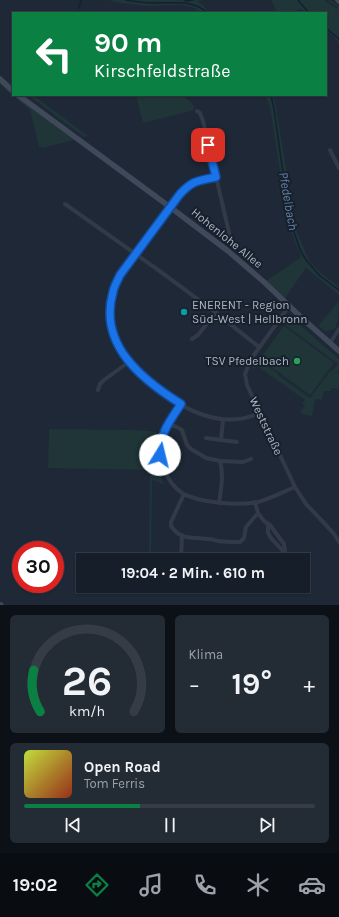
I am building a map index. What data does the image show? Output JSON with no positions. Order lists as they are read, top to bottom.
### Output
{
  "streets": {
    "street": ["Hohenlohe Allee", "Weststraße"]
  },
  "crossings": [
    ["Hohenlohe Allee", "Weststraße"]
  ],
  "water": ["Pfedelbach"],
  "places": ["ENERENT - Region Süd-West | Hellbronn", "TSV Pfedelbach"],
  "page": {
    "turn": ["90 m", "Kirschfeldstraße"],
    "limit": "30",
    "trip": "19:04 · 2 Min. · 610 m",
    "tile": "Klima",
    "heat": ["−", "19°", "+"],
    "song": ["Open Road", "Tom Ferris"],
    "tabs": "19:02",
    "gauge": ["26", "km/h"]
  }
}
